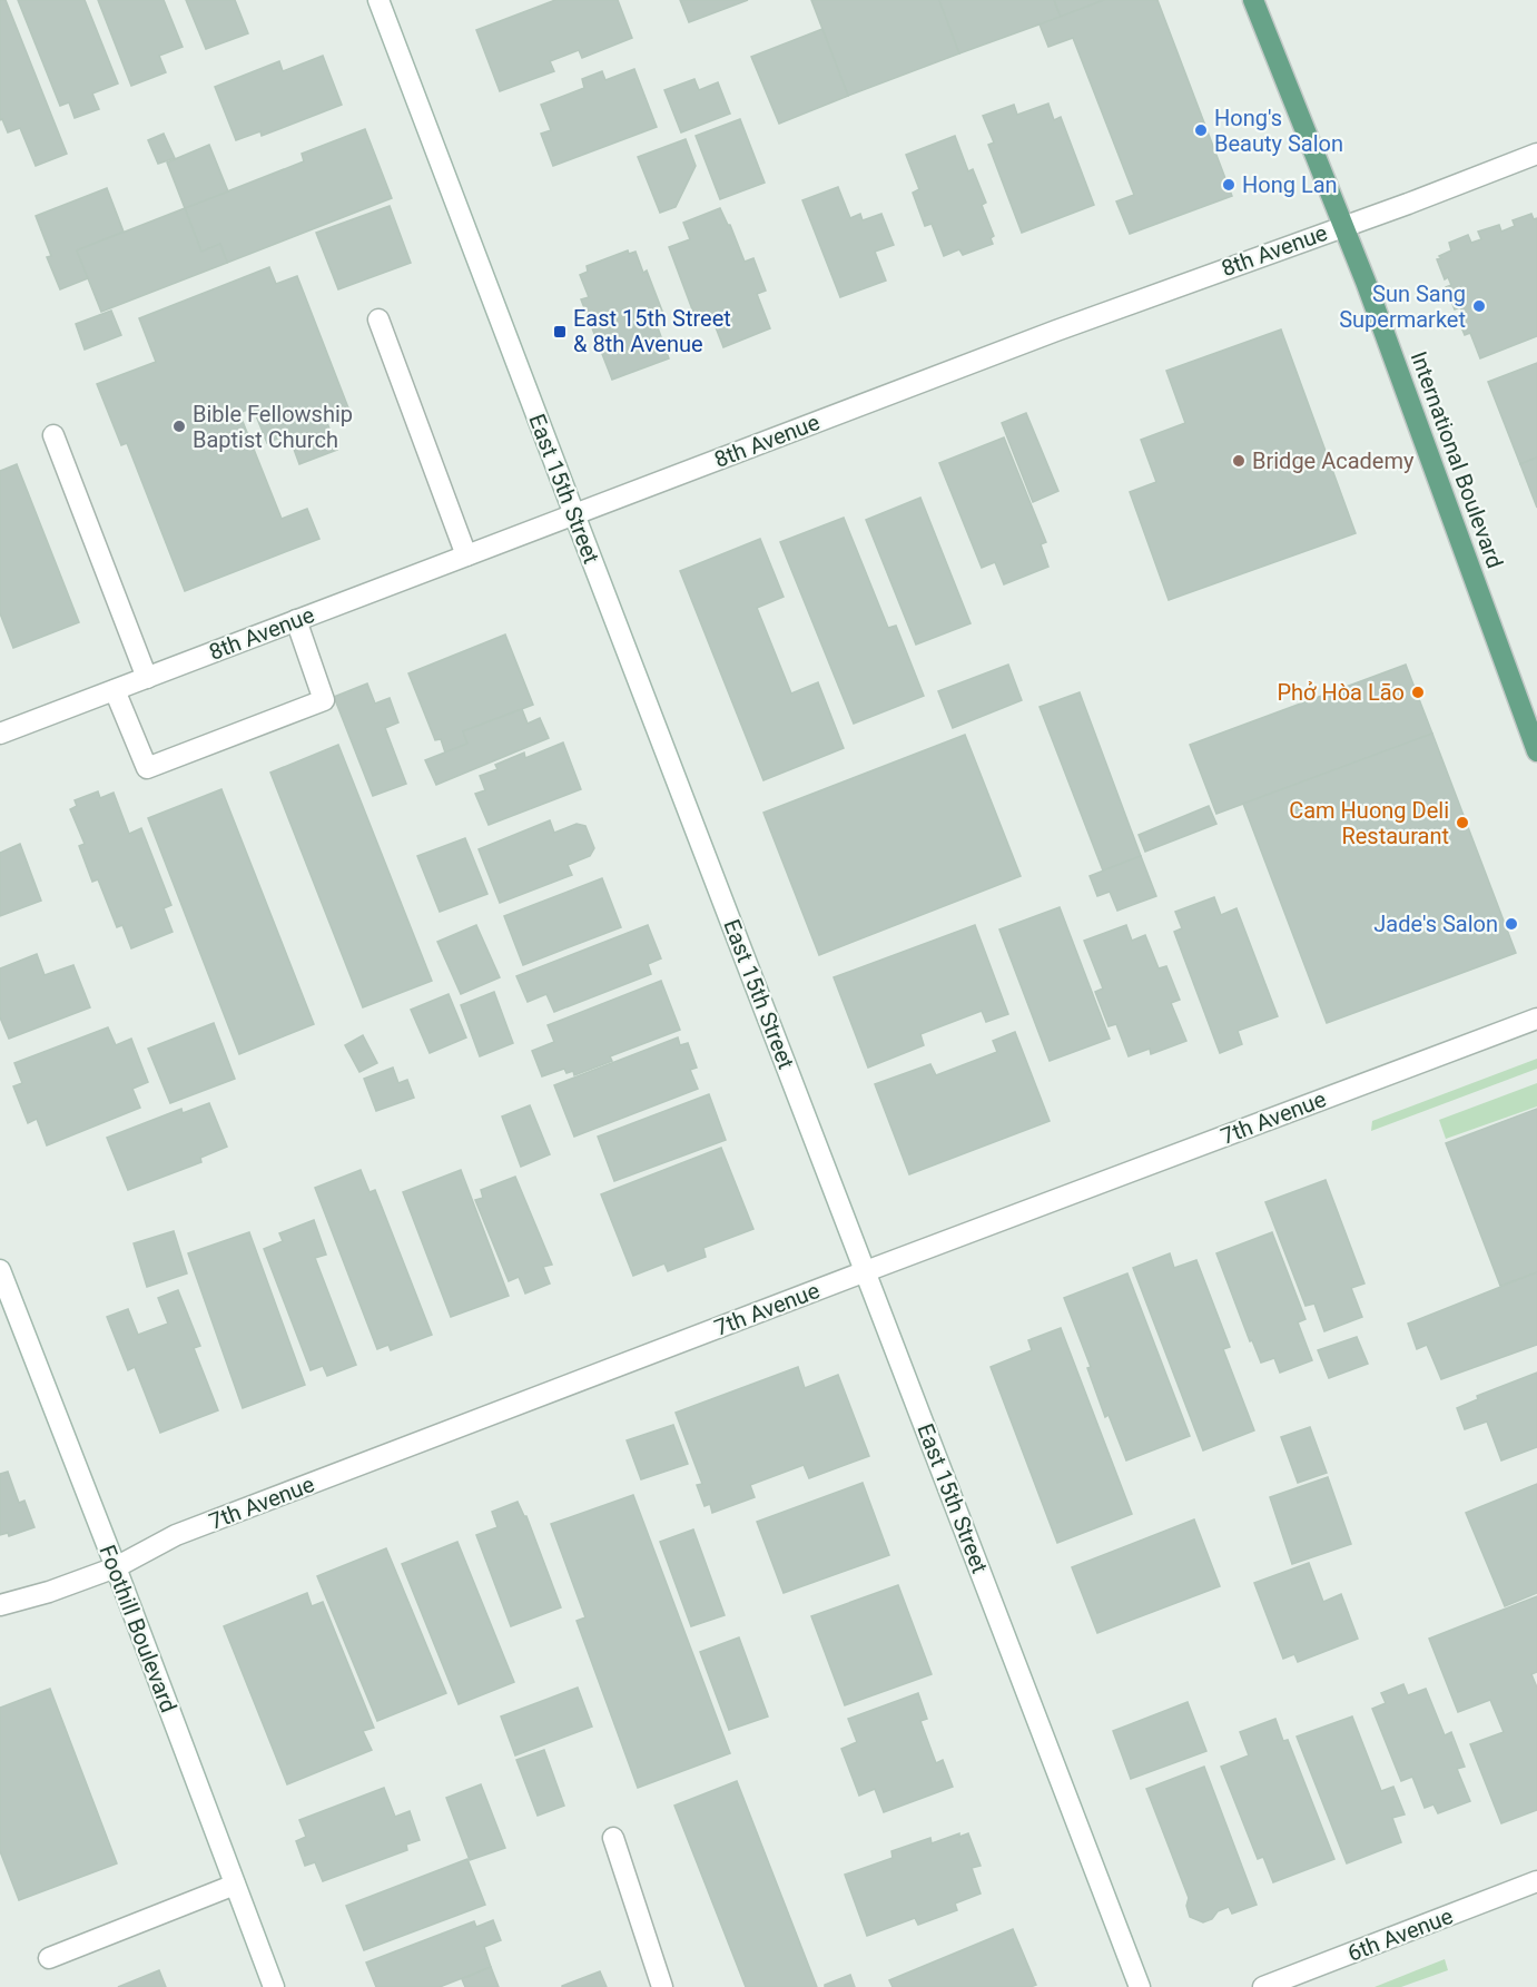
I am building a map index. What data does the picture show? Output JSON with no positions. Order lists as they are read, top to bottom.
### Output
{
  "streets": {
    "main road": ["International Boulevard"],
    "street": [
      "8th Avenue",
      "East 15th Street",
      "7th Avenue",
      "Foothill Boulevard",
      "6th Avenue"
    ]
  },
  "crossings": [
    ["8th Avenue", "International Boulevard"],
    ["8th Avenue", "East 15th Street"],
    ["East 15th Street", "7th Avenue"],
    ["7th Avenue", "Foothill Boulevard"]
  ],
  "places": {
    "other": [
      "Hong's Beauty Salon",
      "Hong Lan",
      "Sun Sang Supermarket",
      "Bible Fellowship Baptist Church",
      "Bridge Academy",
      "Phở Hòa Lāo",
      "Cam Huong Deli Restaurant",
      "Jade's Salon"
    ],
    "transit": ["East 15th Street & 8th Avenue"]
  }
}
